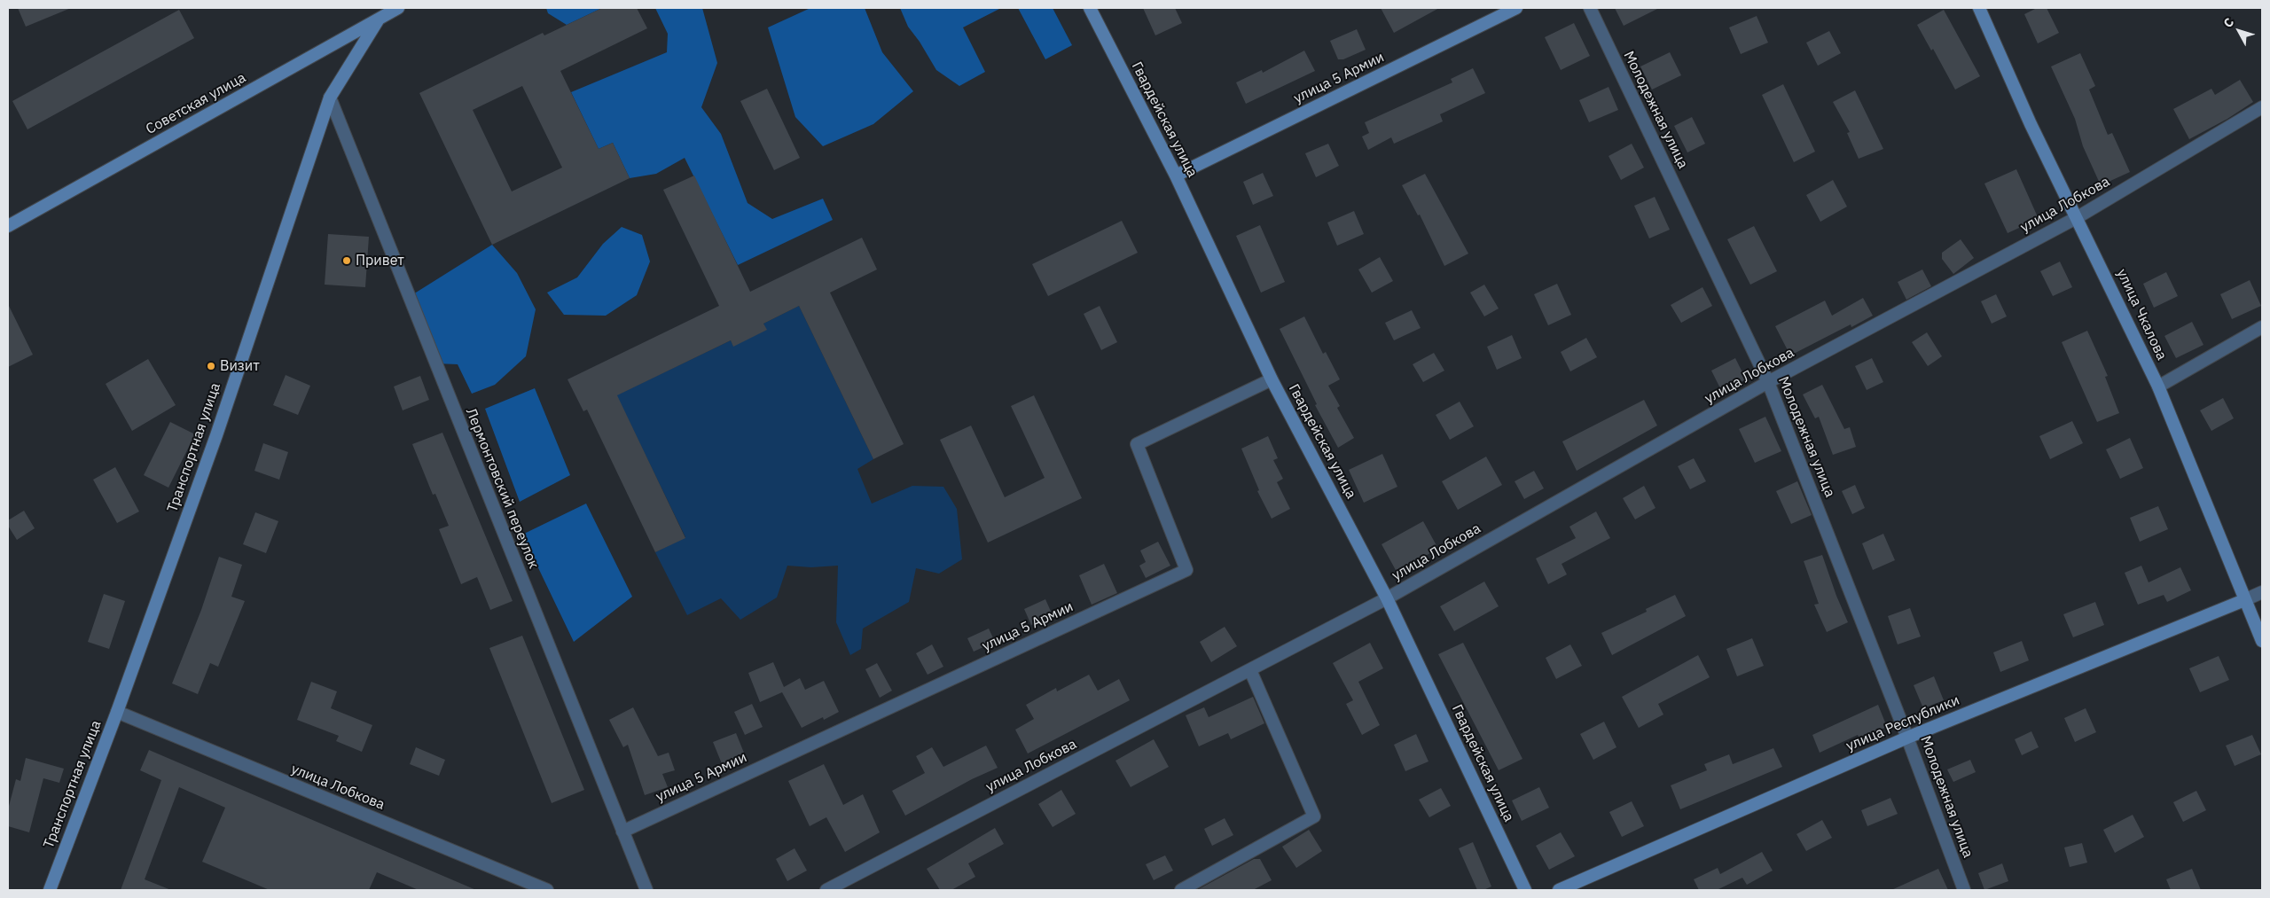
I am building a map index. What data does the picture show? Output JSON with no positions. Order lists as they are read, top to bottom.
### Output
{
  "streets": {
    "main road": [
      "улица 5 Армии",
      "Советская улица",
      "Гвардейская улица",
      "улица Чкалова",
      "Транспортная улица",
      "улица Республики"
    ],
    "street": ["Молодежная улица", "улица Лобкова", "Лермонтовский переулок"]
  },
  "crossings": [
    ["улица 5 Армии", "Гвардейская улица"],
    ["улица 5 Армии", "Лермонтовский переулок"],
    ["Советская улица", "Транспортная улица"],
    ["Молодежная улица", "улица Лобкова"],
    ["Молодежная улица", "улица Республики"],
    ["Гвардейская улица", "улица Лобкова"],
    ["улица Лобкова", "улица Чкалова"],
    ["улица Лобкова", "Транспортная улица"],
    ["улица Чкалова", "улица Республики"],
    ["Транспортная улица", "Лермонтовский переулок"]
  ],
  "places": ["Привет", "Визит"],
  "north": "top left"
}
